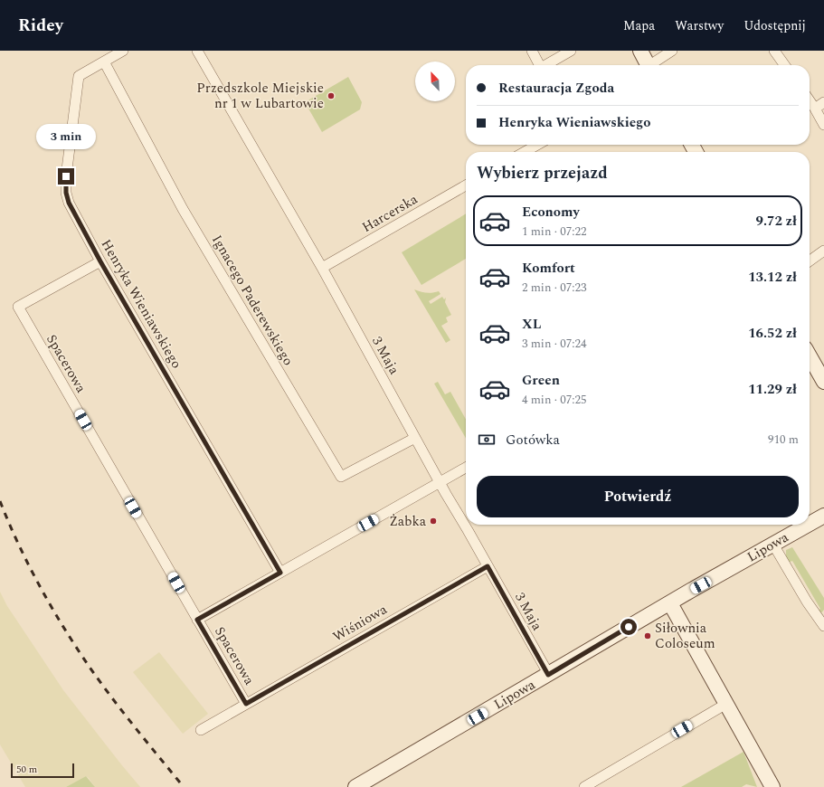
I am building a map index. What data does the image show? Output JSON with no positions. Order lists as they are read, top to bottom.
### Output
{
  "streets": {
    "street": [
      "Harcerska",
      "Ignacego Paderewskiego",
      "Henryka Wieniawskiego",
      "3 Maja",
      "Spacerowa",
      "Lipowa",
      "Wiśniowa"
    ]
  },
  "crossings": [
    ["Harcerska", "3 Maja"],
    ["Ignacego Paderewskiego", "Henryka Wieniawskiego"],
    ["Ignacego Paderewskiego", "3 Maja"],
    ["Henryka Wieniawskiego", "Spacerowa"],
    ["3 Maja", "Lipowa"],
    ["3 Maja", "Wiśniowa"],
    ["Spacerowa", "Wiśniowa"]
  ],
  "places": ["Przedszkole Miejskie nr 1 w Lubartowie", "Żabka", "Siłownia Coloseum"],
  "scale_bar": "50 m",
  "north": "top left",
  "page": {
    "header": "Ridey",
    "nav": ["Mapa", "Warstwy", "Udostępnij"],
    "banner": ["Restauracja Zgoda", "Henryka Wieniawskiego"],
    "bubble": "3 min",
    "heading": "Wybierz przejazd",
    "list": [
      {
        "name": "Economy",
        "note": "1 min · 07:22",
        "value": "9.72 zł"
      },
      {
        "name": "Komfort",
        "note": "2 min · 07:23",
        "value": "13.12 zł"
      },
      {
        "name": "XL",
        "note": "3 min · 07:24",
        "value": "16.52 zł"
      },
      {
        "name": "Green",
        "note": "4 min · 07:25",
        "value": "11.29 zł"
      }
    ],
    "pay": ["Gotówka", "910 m"],
    "buttons": "Potwierdź",
    "scale": "50 m"
  }
}
